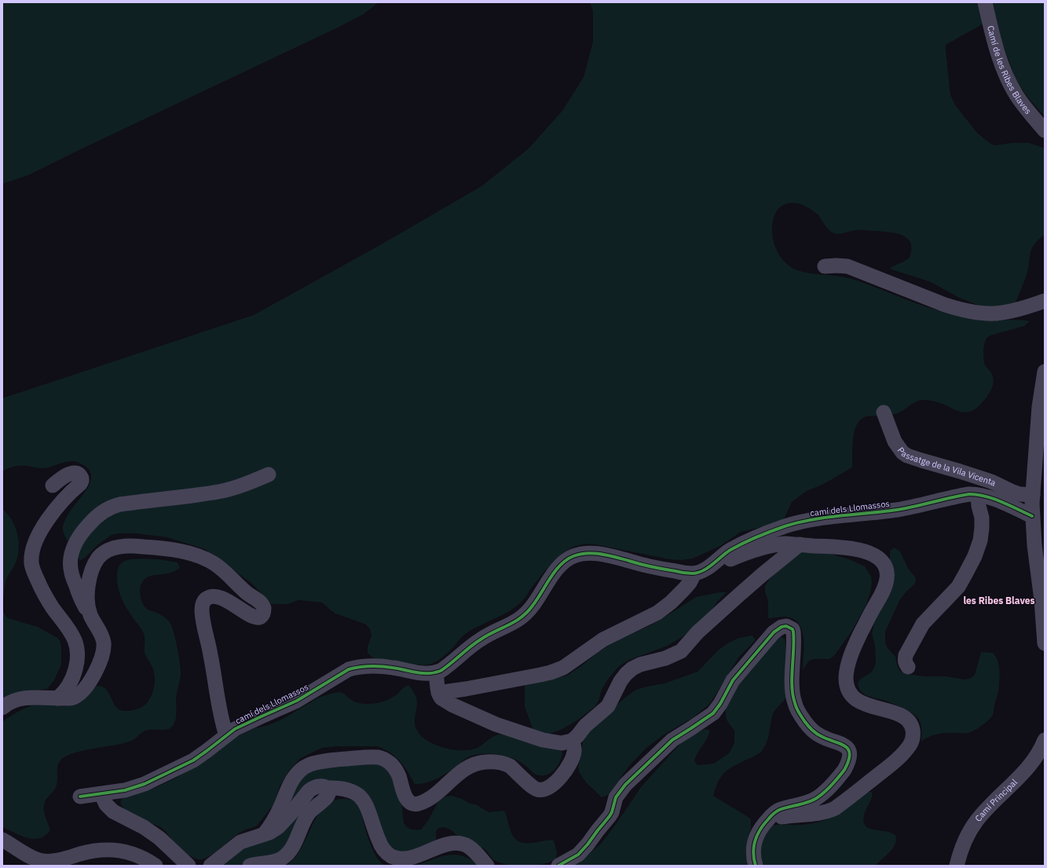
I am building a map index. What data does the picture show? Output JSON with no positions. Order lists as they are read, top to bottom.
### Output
{
  "streets": {
    "street": [
      "Camí de les Ribes Blaves",
      "Passatge de la Vila Vicenta",
      "camí dels Llomassos",
      "Camí Principal"
    ]
  },
  "districts": ["les Ribes Blaves"]
}
